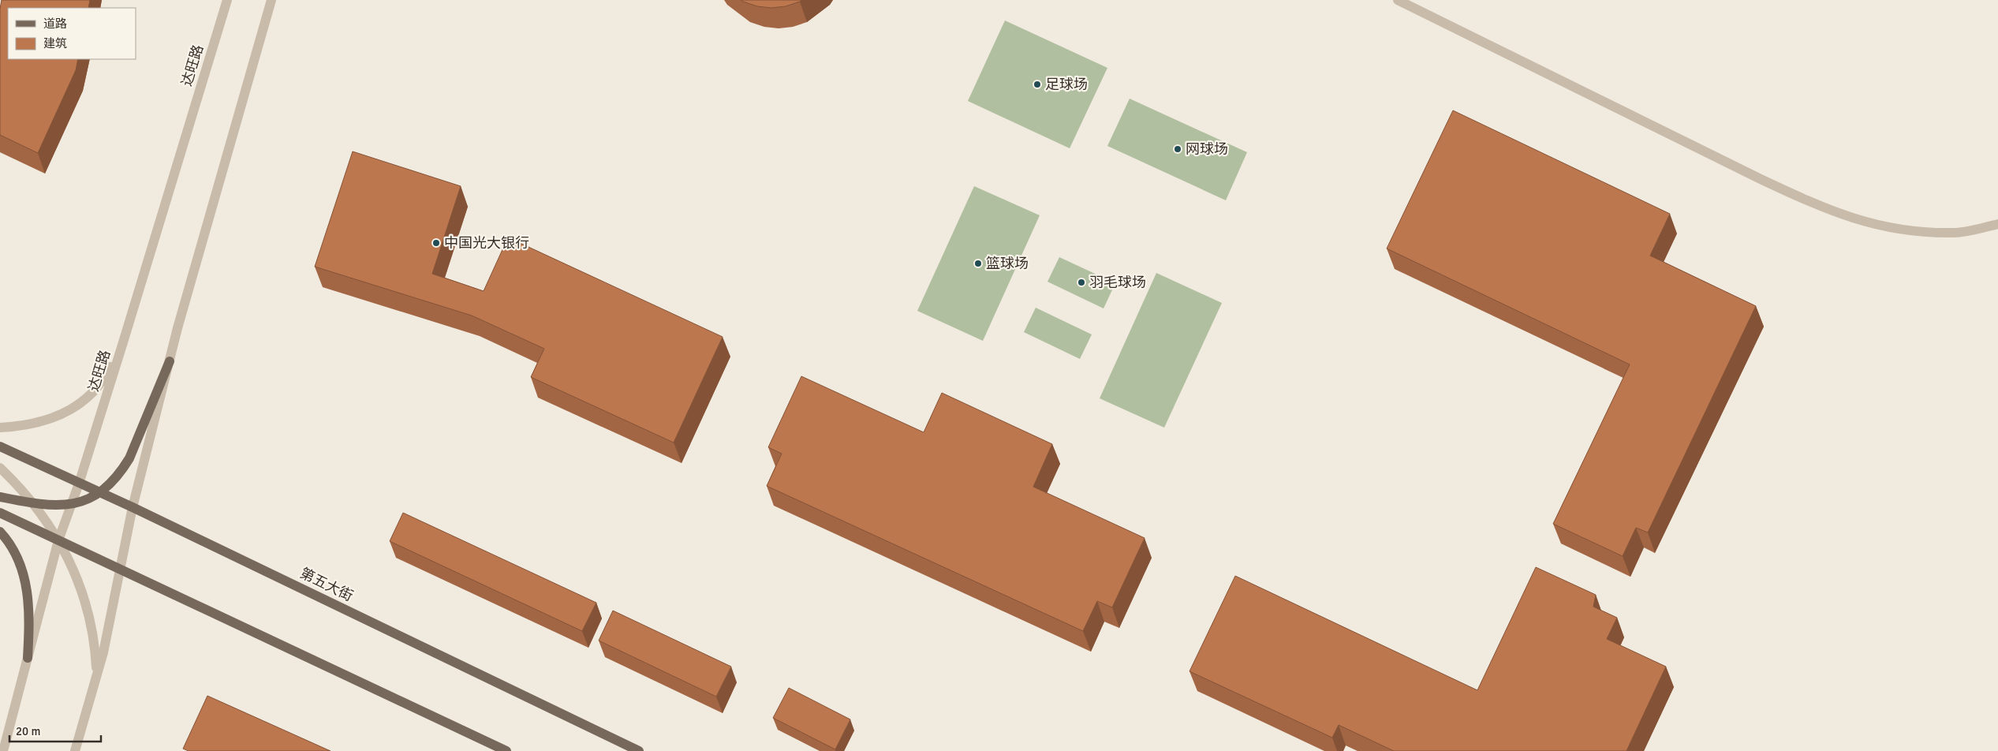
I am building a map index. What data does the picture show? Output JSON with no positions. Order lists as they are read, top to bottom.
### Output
{
  "streets": {
    "main road": ["第五大街"],
    "street": ["达旺路"]
  },
  "crossings": [
    ["达旺路", "第五大街"]
  ],
  "places": [
    "足球场",
    "网球场",
    "中国光大银行",
    "篮球场",
    "羽毛球场"
  ],
  "legend": ["道路", "建筑"],
  "scale_bar": "20 m"
}
